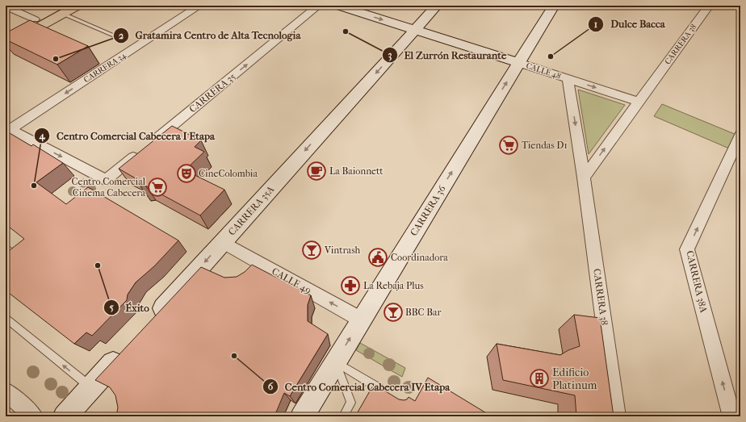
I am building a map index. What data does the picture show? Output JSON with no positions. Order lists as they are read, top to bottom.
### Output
{
  "streets": {
    "street": [
      "CARRERA 38",
      "CARRERA 34",
      "CALLE 48",
      "CARRERA 35",
      "CARRERA 35A",
      "CARRERA 36",
      "CALLE 49",
      "CARRERA 38A"
    ]
  },
  "crossings": [
    ["CARRERA 38", "CALLE 48"],
    ["CALLE 48", "CARRERA 35A"],
    ["CALLE 48", "CARRERA 36"],
    ["CARRERA 35A", "CALLE 49"],
    ["CARRERA 36", "CALLE 49"]
  ],
  "one_way": [
    "CALLE 48",
    "CARRERA 35",
    "CARRERA 35A",
    "CARRERA 36",
    "CALLE 49",
    "CARRERA 38A"
  ],
  "places": {
    "other": [
      "El Zurrón Restaurante",
      "Dulce Bacca",
      "Gratamira Centro de Alta Tecnologia",
      "Centro Comercial Cabecera I Etapa",
      "Éxito",
      "Centro Comercial Cabecera IV Etapa"
    ],
    "supermarket": ["Tiendas D1", "Centro Comercial Cinema Cabecera"],
    "cafe": ["La Baionnett"],
    "theatre": ["CineColombia"],
    "bar": ["Vintrash", "BBC Bar"],
    "public building": ["Coordinadora"],
    "pharmacy": ["La Rebaja Plus"],
    "building": ["Edificio Platinum"]
  }
}
